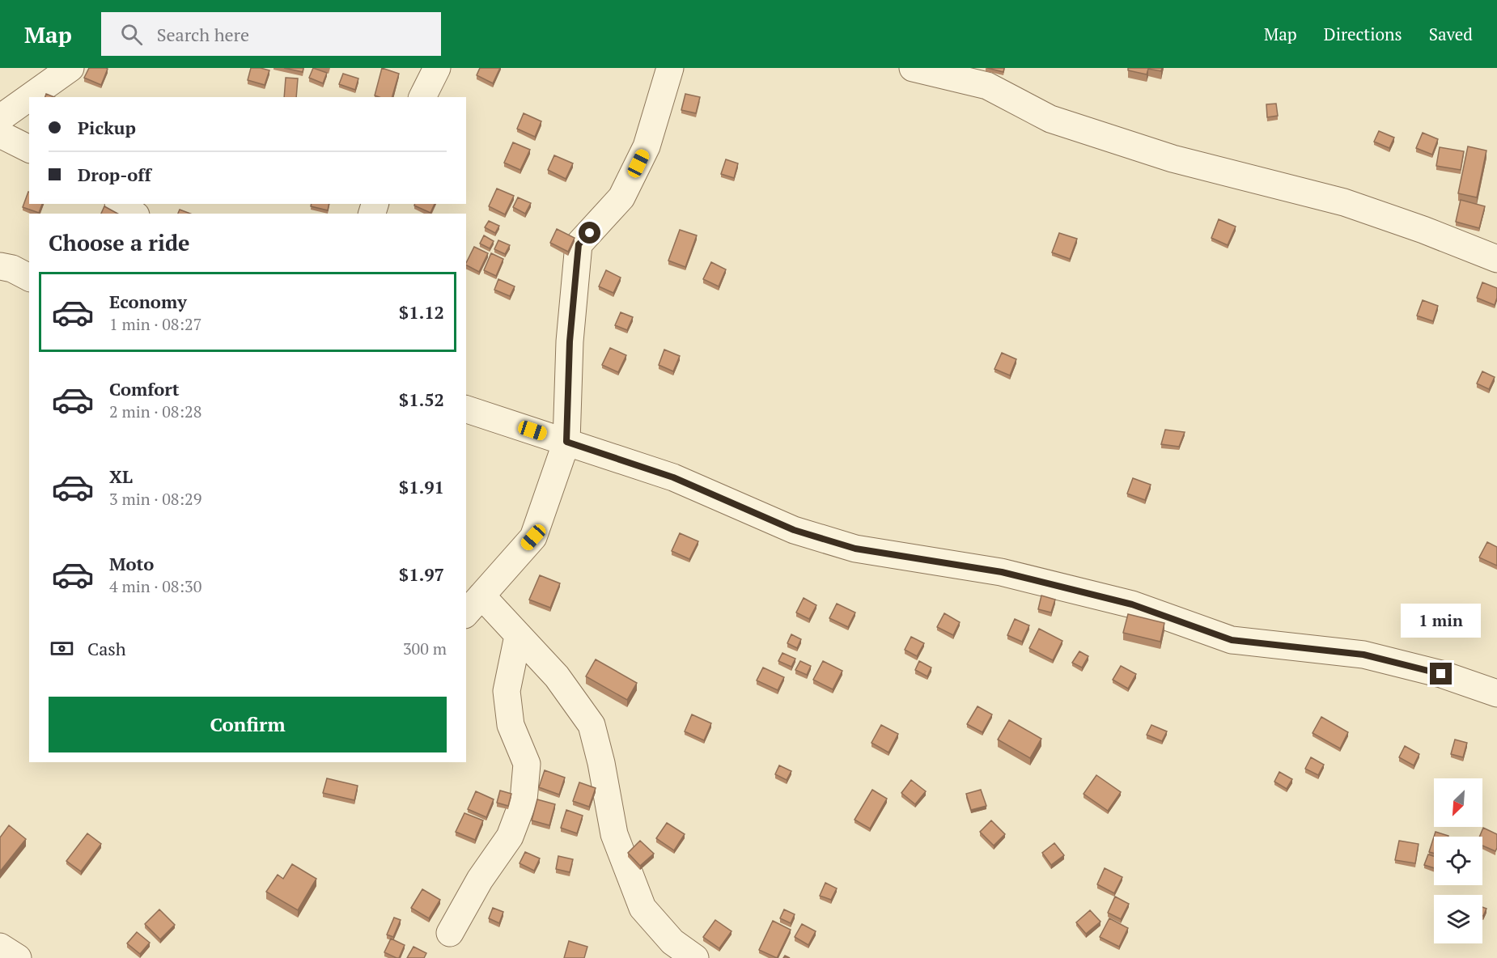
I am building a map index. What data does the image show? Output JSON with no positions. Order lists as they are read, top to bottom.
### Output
{
  "north": "bottom left",
  "page": {
    "header": "Map",
    "search": "Search here",
    "nav": ["Map", "Directions", "Saved"],
    "banner": ["Pickup", "Drop-off"],
    "heading": "Choose a ride",
    "list": [
      {
        "name": "Economy",
        "note": "1 min · 08:27",
        "value": "$1.12"
      },
      {
        "name": "Comfort",
        "note": "2 min · 08:28",
        "value": "$1.52"
      },
      {
        "name": "XL",
        "note": "3 min · 08:29",
        "value": "$1.91"
      },
      {
        "name": "Moto",
        "note": "4 min · 08:30",
        "value": "$1.97"
      }
    ],
    "bubble": "1 min",
    "pay": ["Cash", "300 m"],
    "buttons": "Confirm"
  }
}
